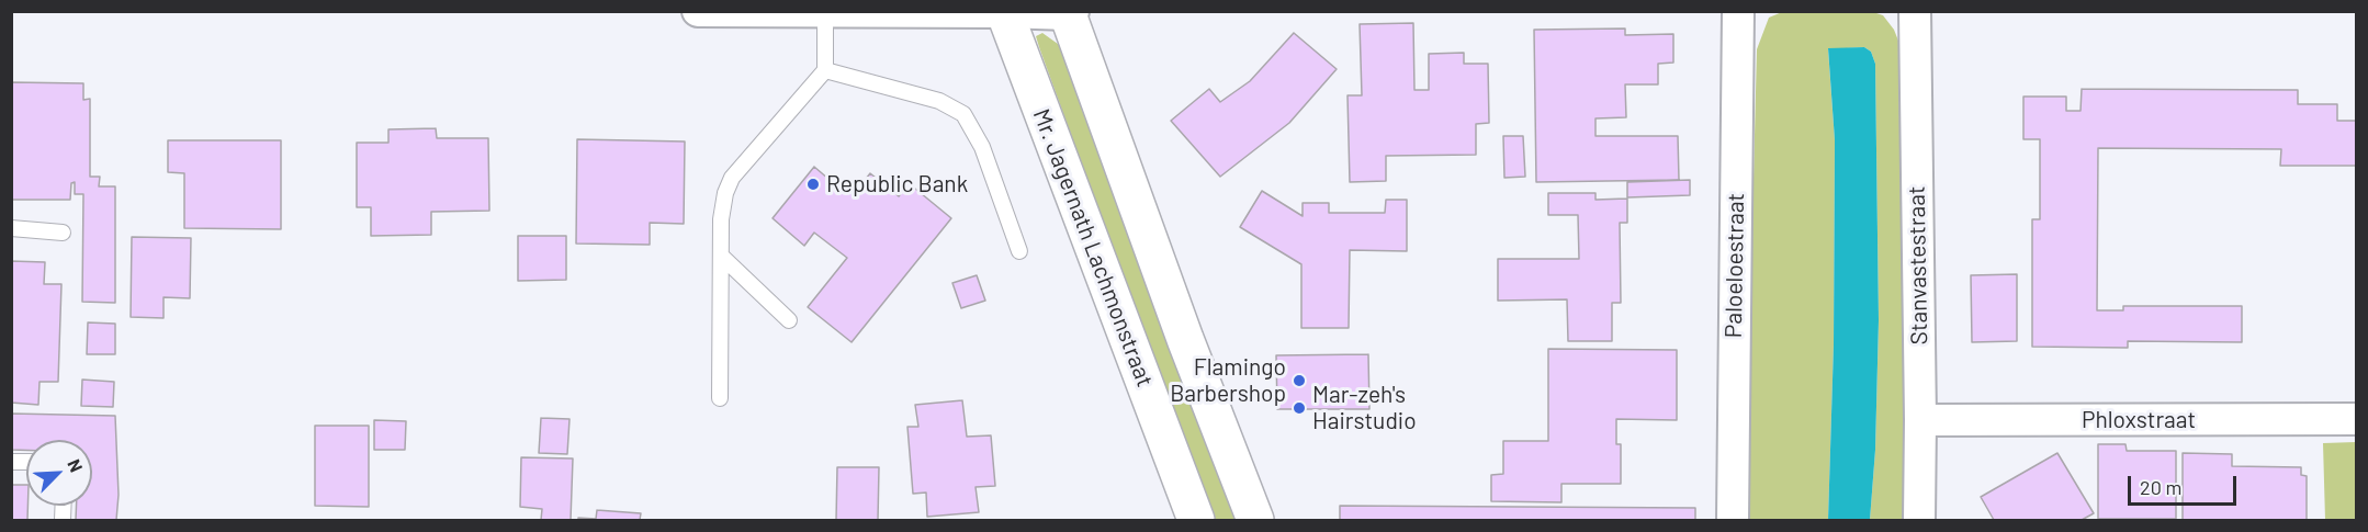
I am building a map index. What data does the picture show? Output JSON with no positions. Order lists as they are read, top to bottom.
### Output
{
  "streets": {
    "main road": ["Mr. Jagernath Lachmonstraat"],
    "street": ["Paloeloestraat", "Stanvastestraat", "Phloxstraat"]
  },
  "crossings": [
    ["Stanvastestraat", "Phloxstraat"]
  ],
  "places": ["Republic Bank", "Flamingo Barbershop", "Mar-zeh's Hairstudio"],
  "scale_bar": "20 m",
  "north": "top right"
}
